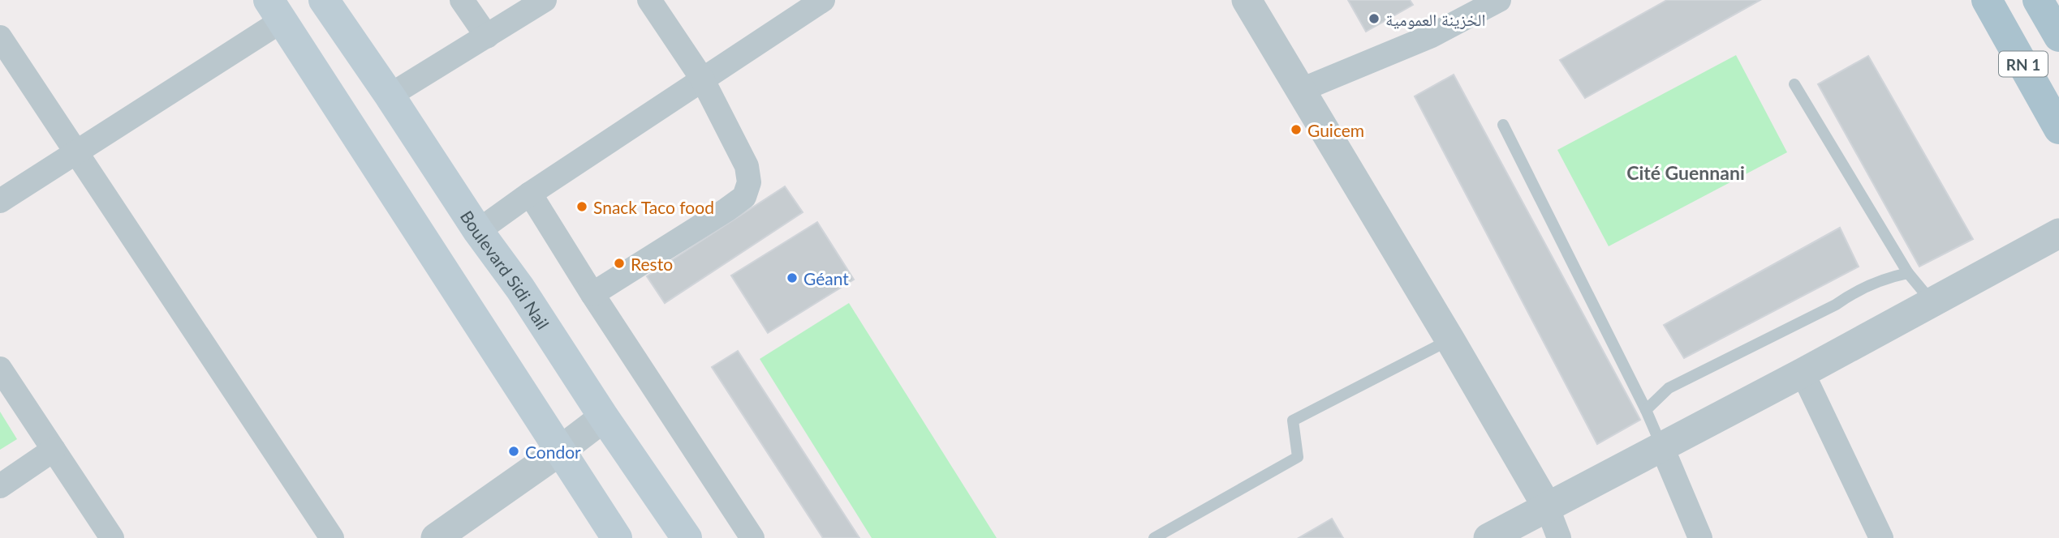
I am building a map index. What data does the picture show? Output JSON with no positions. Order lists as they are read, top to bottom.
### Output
{
  "streets": {
    "main road": ["RN 1", "Boulevard Sidi Nail"]
  },
  "districts": ["Cité Guennani"],
  "places": [
    "الخزينة العمومية",
    "Guicem",
    "Snack Taco food",
    "Resto",
    "Géant",
    "Condor"
  ]
}
